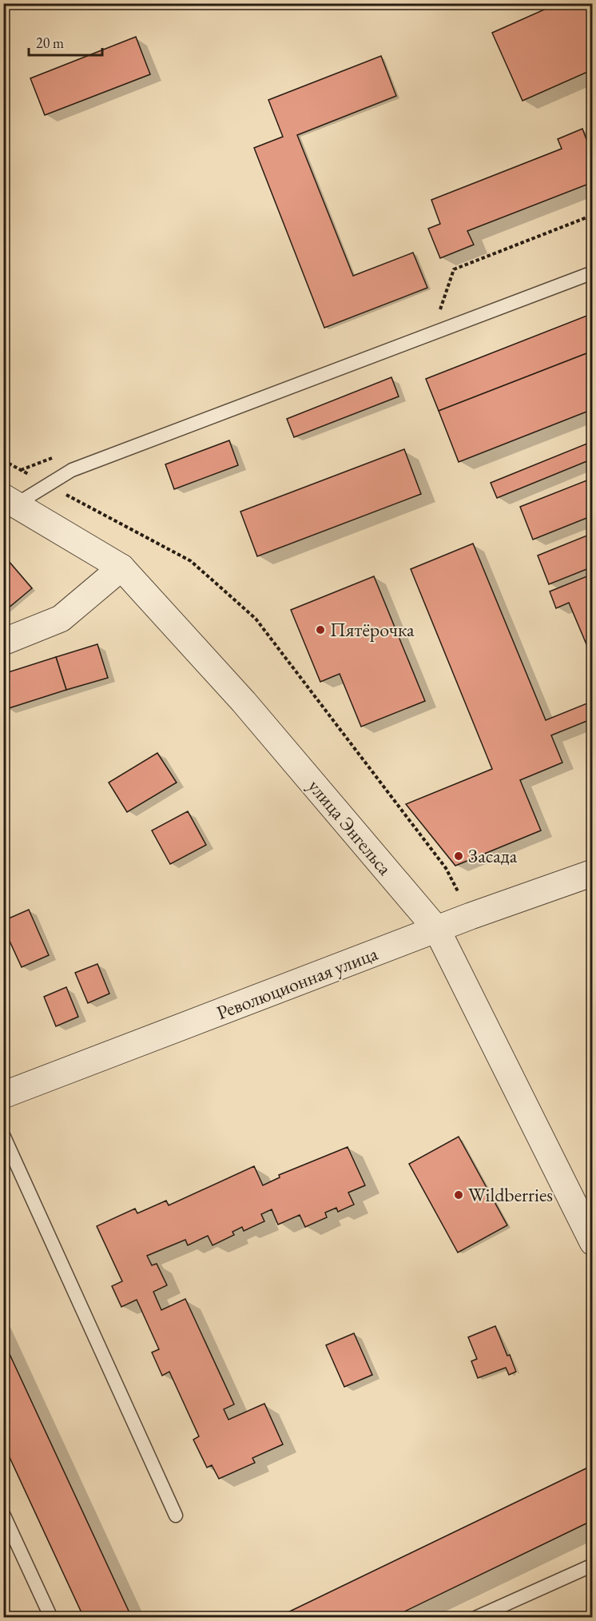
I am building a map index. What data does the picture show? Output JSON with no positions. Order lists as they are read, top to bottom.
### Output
{
  "streets": {
    "street": ["улица Энгельса", "Революционная улица"]
  },
  "crossings": [
    ["улица Энгельса", "Революционная улица"]
  ],
  "places": ["Пятёрочка", "Засада", "Wildberries"],
  "scale_bar": "20 m"
}
